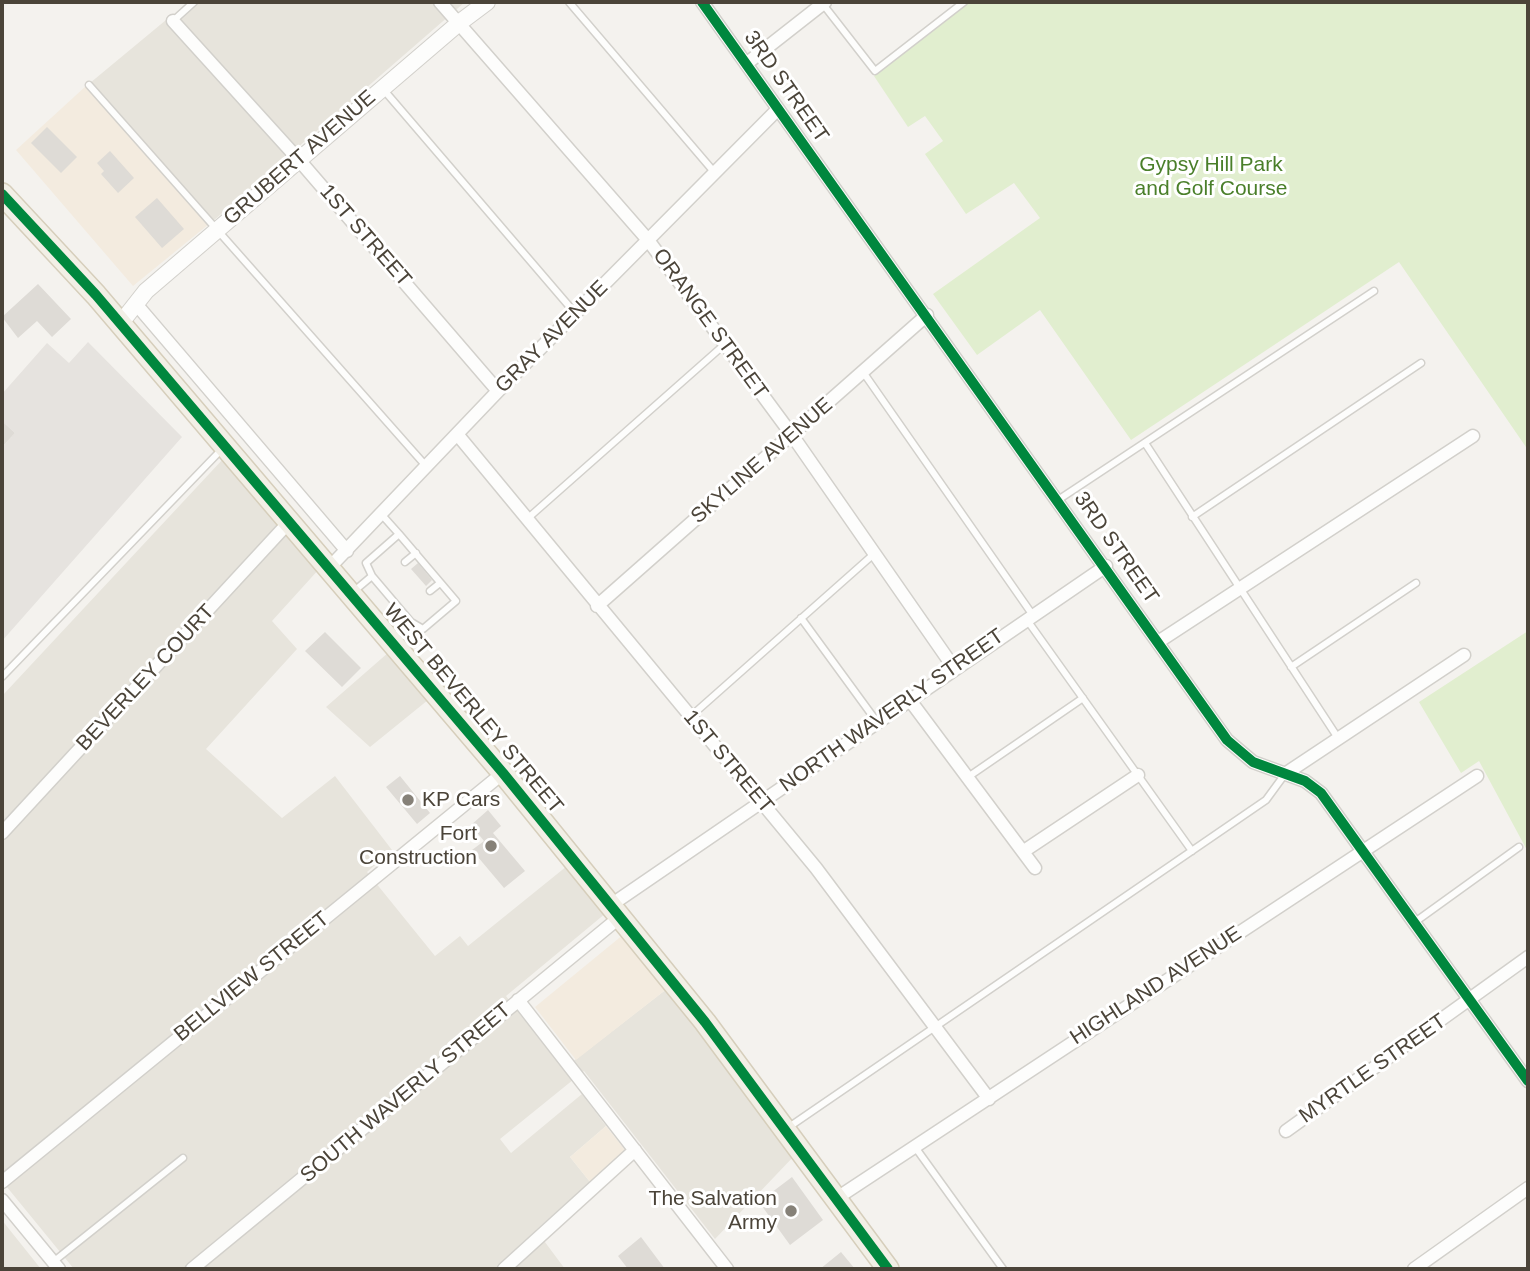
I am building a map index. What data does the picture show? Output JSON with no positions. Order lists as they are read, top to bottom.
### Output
{
  "streets": {
    "main road": ["WEST BEVERLEY STREET"],
    "street": [
      "3RD STREET",
      "GRUBERT AVENUE",
      "1ST STREET",
      "ORANGE STREET",
      "GRAY AVENUE",
      "SKYLINE AVENUE",
      "BEVERLEY COURT",
      "NORTH WAVERLY STREET",
      "BELLVIEW STREET",
      "HIGHLAND AVENUE",
      "MYRTLE STREET",
      "SOUTH WAVERLY STREET"
    ]
  },
  "crossings": [
    ["3RD STREET", "GRAY AVENUE"],
    ["3RD STREET", "SKYLINE AVENUE"],
    ["3RD STREET", "NORTH WAVERLY STREET"],
    ["3RD STREET", "HIGHLAND AVENUE"],
    ["3RD STREET", "MYRTLE STREET"],
    ["GRUBERT AVENUE", "1ST STREET"],
    ["GRUBERT AVENUE", "ORANGE STREET"],
    ["GRUBERT AVENUE", "WEST BEVERLEY STREET"],
    ["1ST STREET", "GRAY AVENUE"],
    ["1ST STREET", "SKYLINE AVENUE"],
    ["1ST STREET", "NORTH WAVERLY STREET"],
    ["1ST STREET", "HIGHLAND AVENUE"],
    ["ORANGE STREET", "GRAY AVENUE"],
    ["ORANGE STREET", "SKYLINE AVENUE"],
    ["ORANGE STREET", "NORTH WAVERLY STREET"],
    ["GRAY AVENUE", "WEST BEVERLEY STREET"],
    ["BEVERLEY COURT", "WEST BEVERLEY STREET"],
    ["WEST BEVERLEY STREET", "NORTH WAVERLY STREET"],
    ["WEST BEVERLEY STREET", "BELLVIEW STREET"],
    ["WEST BEVERLEY STREET", "HIGHLAND AVENUE"],
    ["WEST BEVERLEY STREET", "SOUTH WAVERLY STREET"],
    ["NORTH WAVERLY STREET", "SOUTH WAVERLY STREET"]
  ],
  "parks": ["Gypsy Hill Park and Golf Course"],
  "places": ["KP Cars", "Fort Construction", "The Salvation Army"]
}
